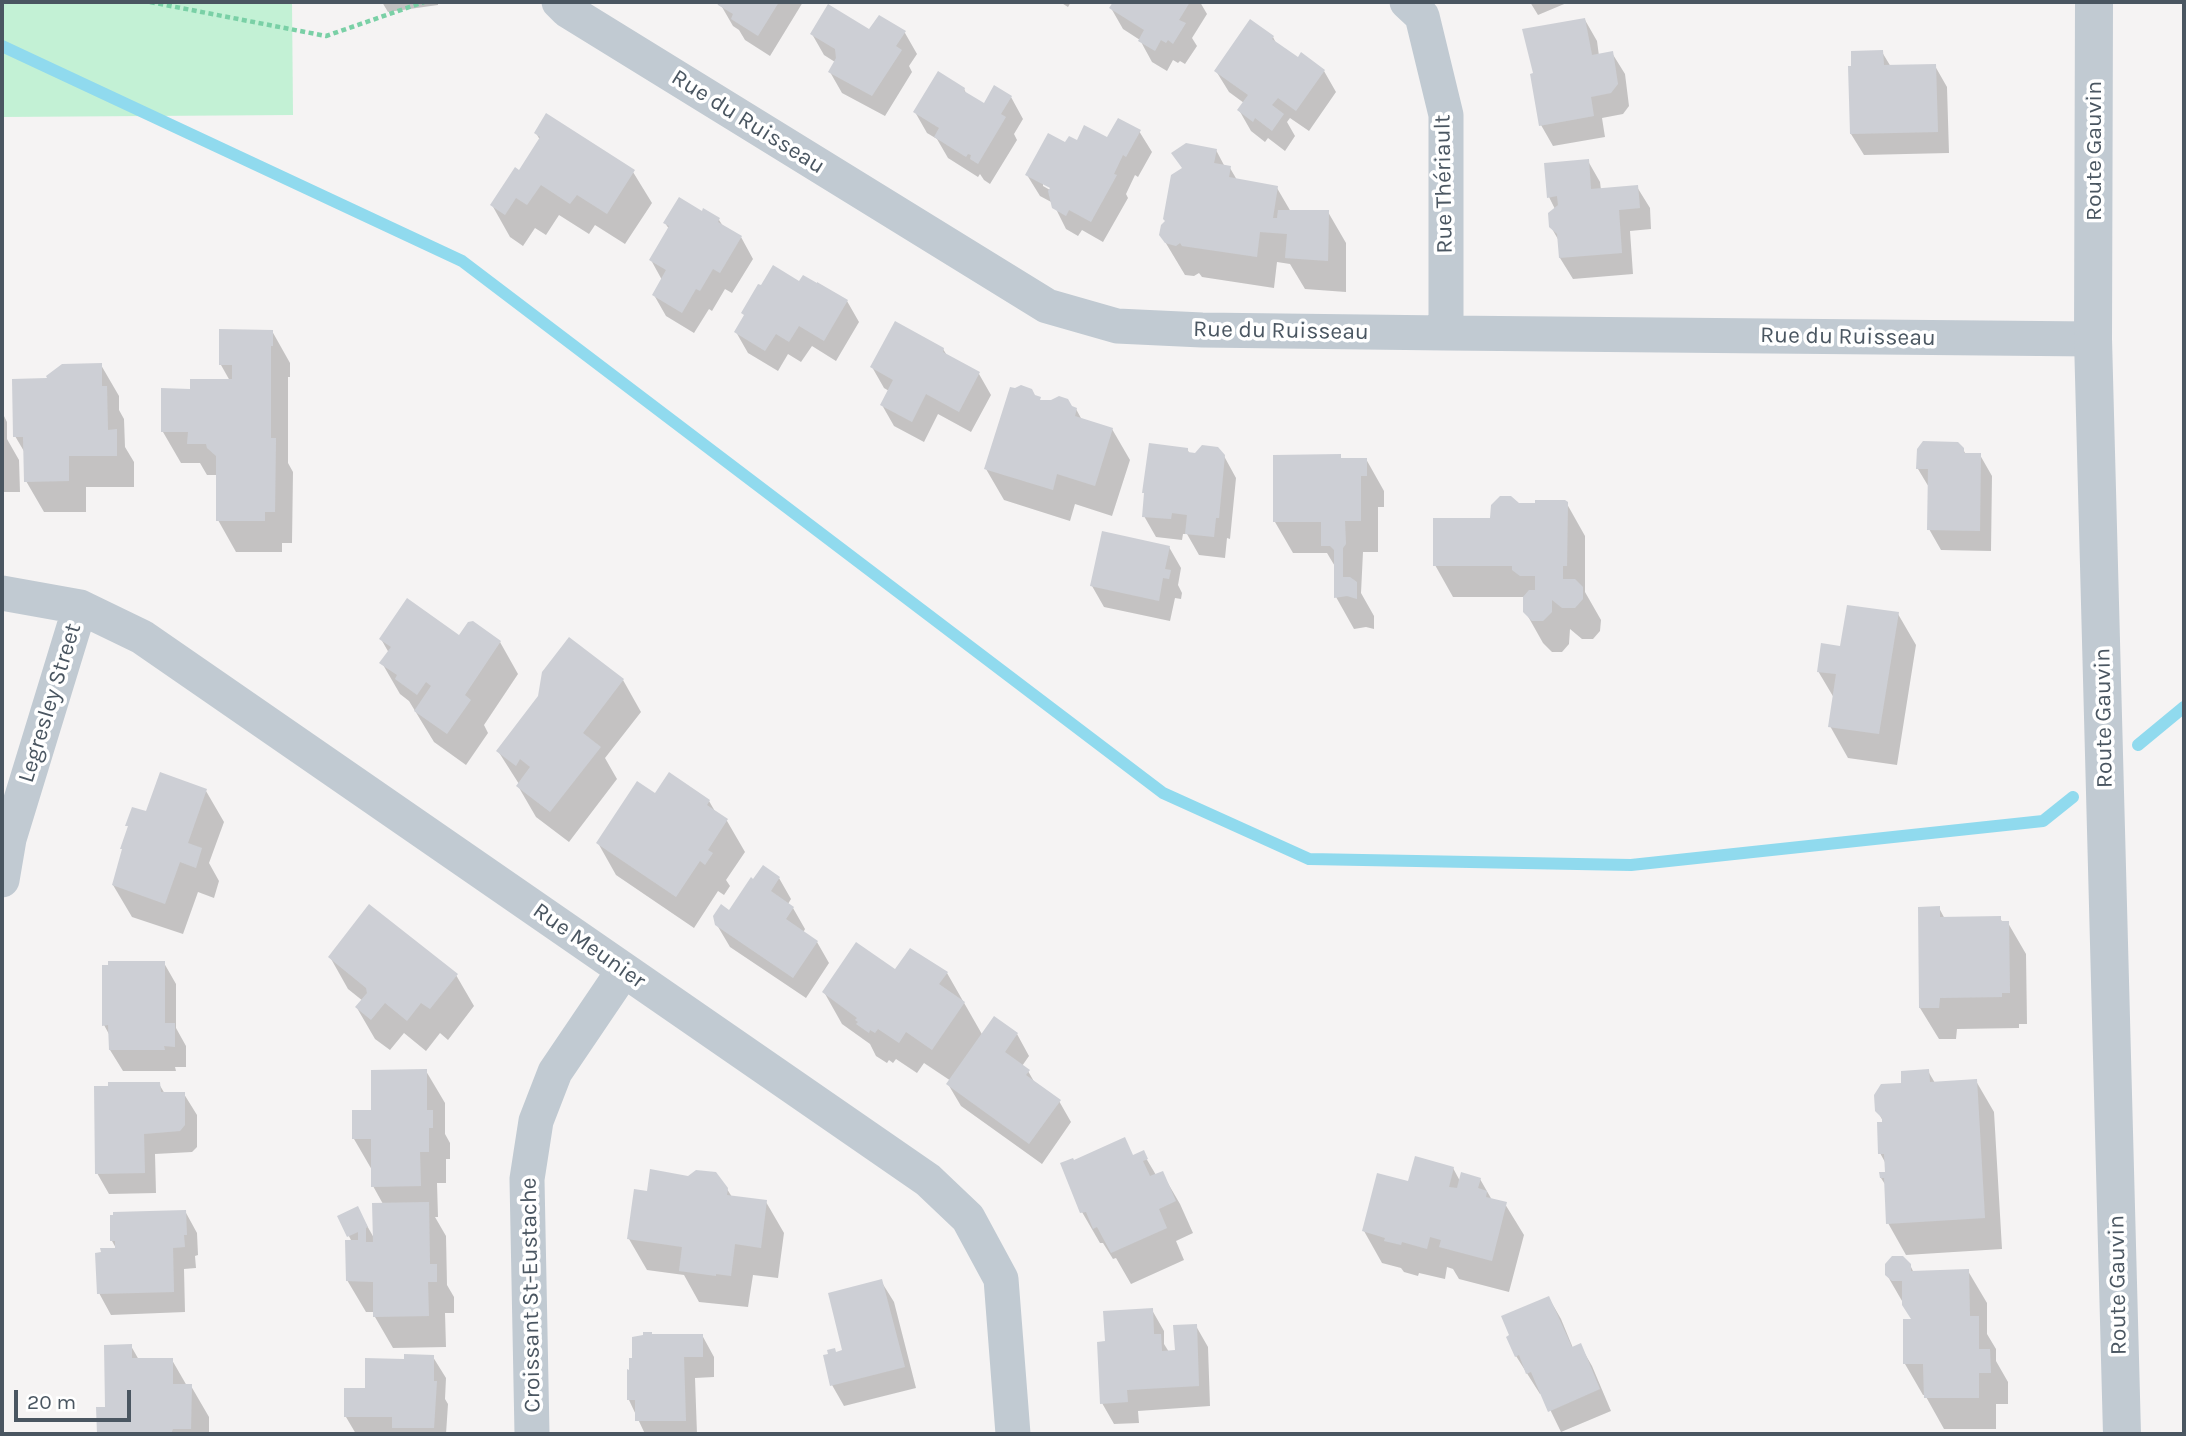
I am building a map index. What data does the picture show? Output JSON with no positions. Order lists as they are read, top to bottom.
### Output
{
  "streets": {
    "street": [
      "Rue du Ruisseau",
      "Route Gauvin",
      "Rue Thériault",
      "Legresley Street",
      "Rue Meunier",
      "Croissant St-Eustache"
    ]
  },
  "crossings": [
    ["Rue du Ruisseau", "Route Gauvin"],
    ["Rue du Ruisseau", "Rue Thériault"],
    ["Legresley Street", "Rue Meunier"],
    ["Rue Meunier", "Croissant St-Eustache"]
  ],
  "scale_bar": "20 m"
}
